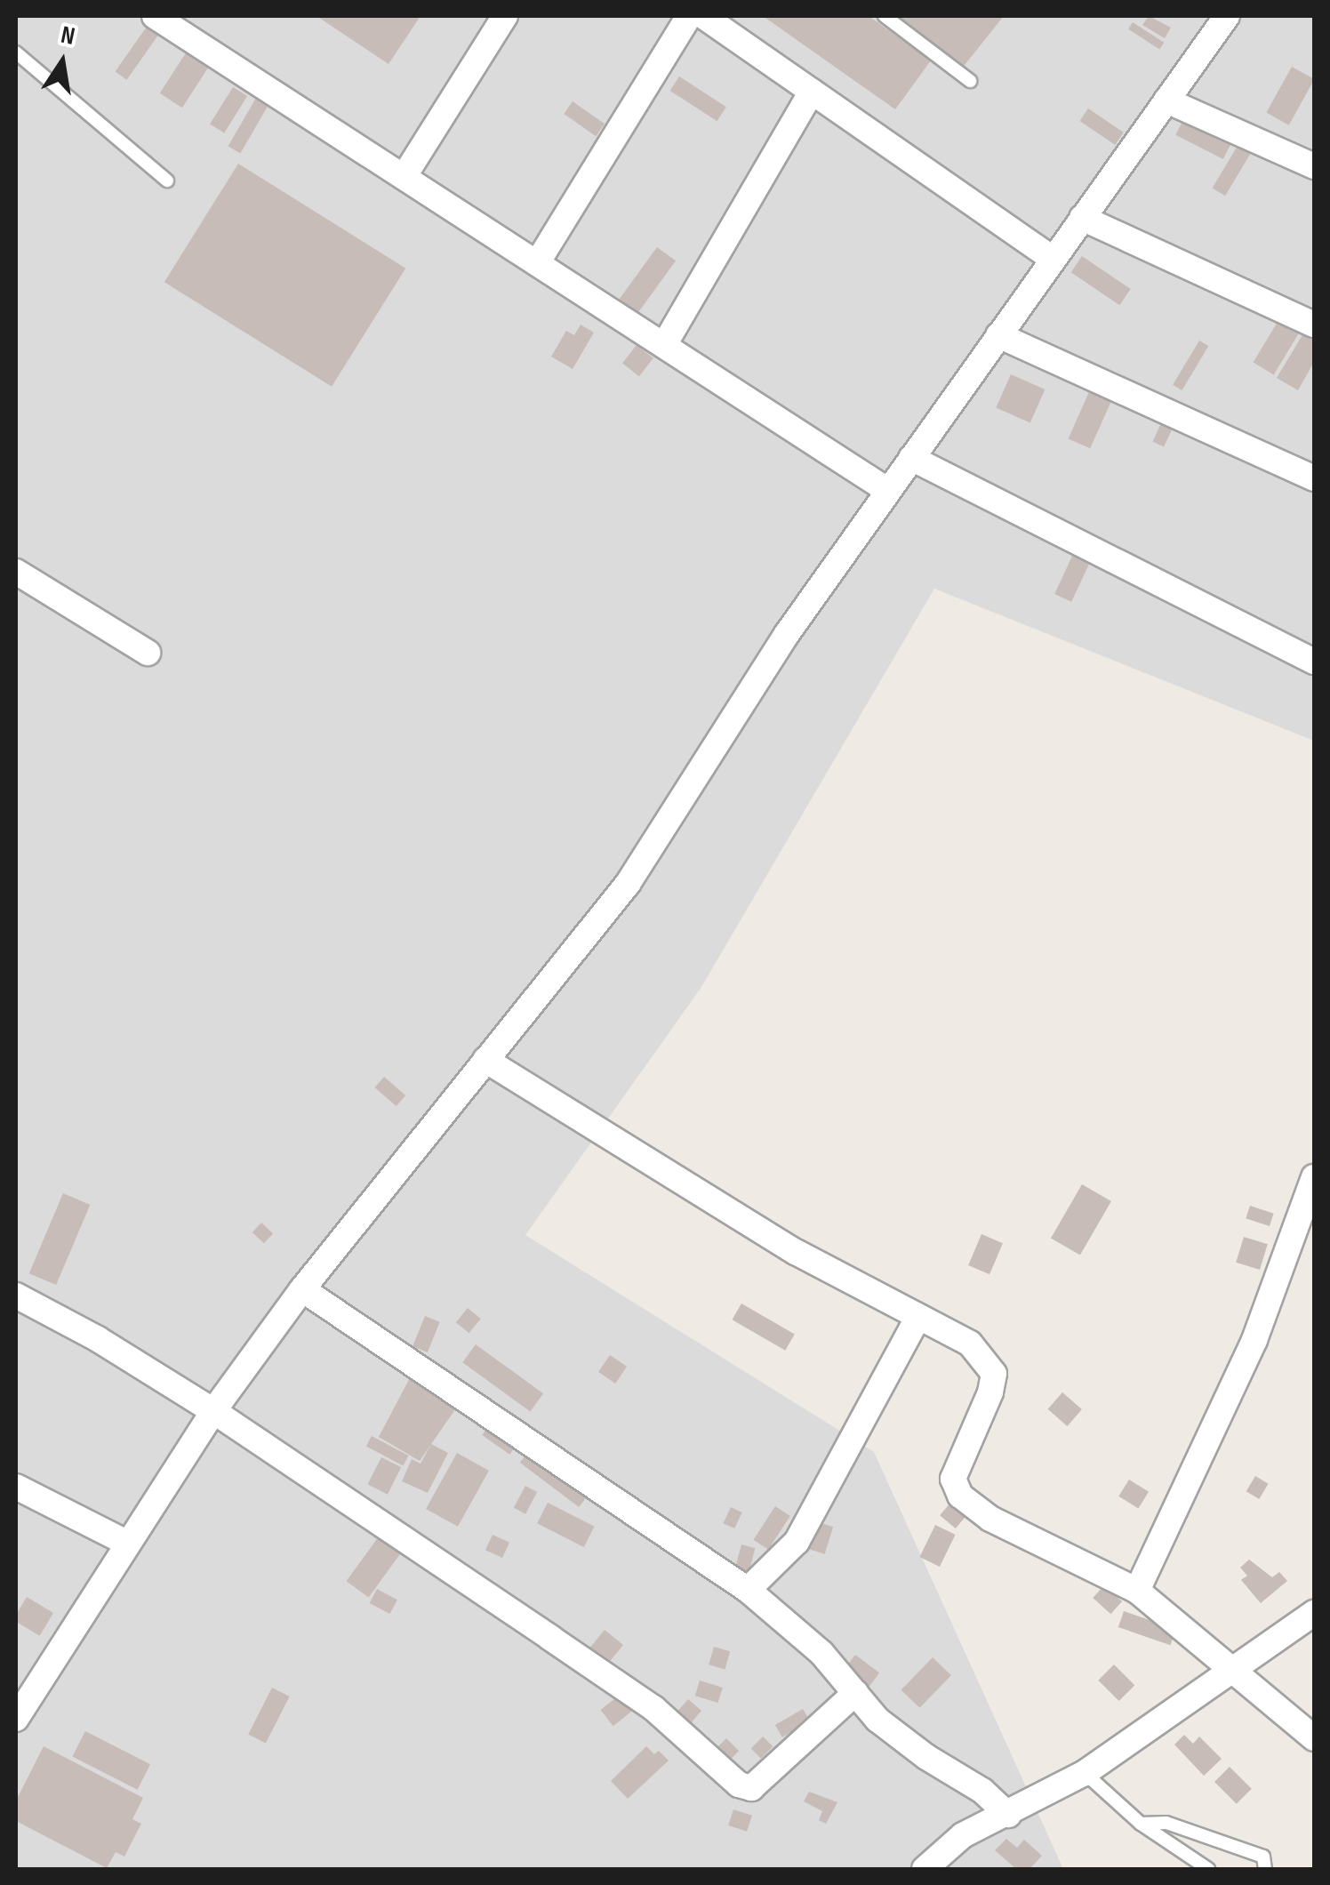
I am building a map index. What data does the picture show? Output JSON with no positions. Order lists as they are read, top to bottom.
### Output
{
  "north": "top"
}
